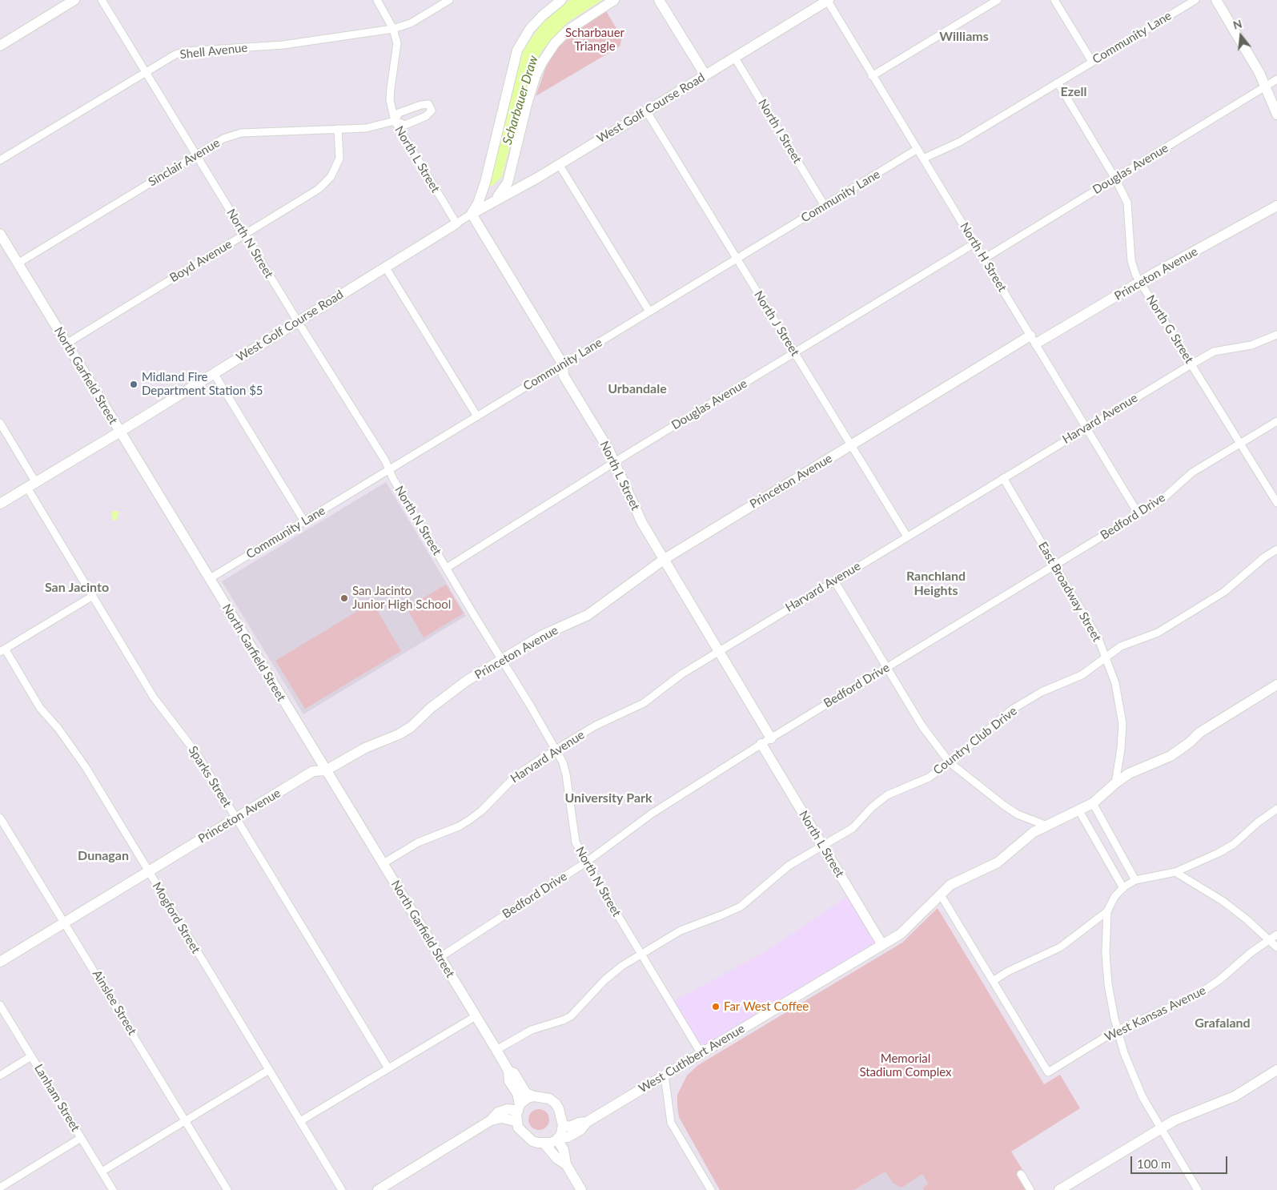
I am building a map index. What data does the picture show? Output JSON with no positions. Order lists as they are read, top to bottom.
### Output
{
  "streets": {
    "street": [
      "Community Lane",
      "Shell Avenue",
      "West Golf Course Road",
      "North I Street",
      "North L Street",
      "Sinclair Avenue",
      "Douglas Avenue",
      "North N Street",
      "North H Street",
      "Boyd Avenue",
      "Princeton Avenue",
      "North J Street",
      "North G Street",
      "North Garfield Street",
      "Harvard Avenue",
      "Bedford Drive",
      "East Broadway Street",
      "Country Club Drive",
      "Sparks Street",
      "Mogford Street",
      "Ainslee Street",
      "West Kansas Avenue",
      "West Cuthbert Avenue",
      "Lanham Street"
    ]
  },
  "crossings": [
    ["Community Lane", "North I Street"],
    ["Community Lane", "North L Street"],
    ["Community Lane", "North N Street"],
    ["Community Lane", "North H Street"],
    ["Community Lane", "North J Street"],
    ["Community Lane", "North G Street"],
    ["Community Lane", "North Garfield Street"],
    ["Shell Avenue", "North L Street"],
    ["Shell Avenue", "North N Street"],
    ["West Golf Course Road", "North I Street"],
    ["West Golf Course Road", "North L Street"],
    ["West Golf Course Road", "North N Street"],
    ["West Golf Course Road", "North H Street"],
    ["West Golf Course Road", "North J Street"],
    ["West Golf Course Road", "North Garfield Street"],
    ["West Golf Course Road", "Sparks Street"],
    ["North L Street", "Sinclair Avenue"],
    ["North L Street", "Douglas Avenue"],
    ["North L Street", "Princeton Avenue"],
    ["North L Street", "Harvard Avenue"],
    ["North L Street", "Bedford Drive"],
    ["North L Street", "Country Club Drive"],
    ["North L Street", "West Cuthbert Avenue"],
    ["Sinclair Avenue", "North N Street"],
    ["Sinclair Avenue", "Boyd Avenue"],
    ["Sinclair Avenue", "North Garfield Street"],
    ["Douglas Avenue", "North N Street"],
    ["Douglas Avenue", "North H Street"],
    ["Douglas Avenue", "North J Street"],
    ["Douglas Avenue", "North G Street"],
    ["North N Street", "Boyd Avenue"],
    ["North N Street", "Princeton Avenue"],
    ["North N Street", "Harvard Avenue"],
    ["North N Street", "Bedford Drive"],
    ["North N Street", "Country Club Drive"],
    ["North N Street", "West Cuthbert Avenue"],
    ["North H Street", "Princeton Avenue"],
    ["North H Street", "Harvard Avenue"],
    ["North H Street", "Bedford Drive"],
    ["Boyd Avenue", "North Garfield Street"],
    ["Princeton Avenue", "North J Street"],
    ["Princeton Avenue", "North G Street"],
    ["Princeton Avenue", "North Garfield Street"],
    ["Princeton Avenue", "Sparks Street"],
    ["Princeton Avenue", "Mogford Street"],
    ["Princeton Avenue", "Ainslee Street"],
    ["North J Street", "Harvard Avenue"],
    ["North G Street", "Harvard Avenue"],
    ["North G Street", "Bedford Drive"],
    ["North Garfield Street", "Harvard Avenue"],
    ["North Garfield Street", "Bedford Drive"],
    ["North Garfield Street", "Country Club Drive"],
    ["Harvard Avenue", "East Broadway Street"],
    ["Bedford Drive", "East Broadway Street"],
    ["East Broadway Street", "Country Club Drive"],
    ["East Broadway Street", "West Cuthbert Avenue"]
  ],
  "districts": [
    "Williams",
    "Ezell",
    "Urbandale",
    "Ranchland Heights",
    "San Jacinto",
    "University Park",
    "Dunagan",
    "Grafaland"
  ],
  "water": ["Scharbauer Draw"],
  "parks": ["Scharbauer Triangle", "Memorial Stadium Complex"],
  "places": ["Midland Fire Department Station $5", "San Jacinto Junior High School", "Far West Coffee"],
  "scale_bar": "100 m",
  "north": "top"
}
